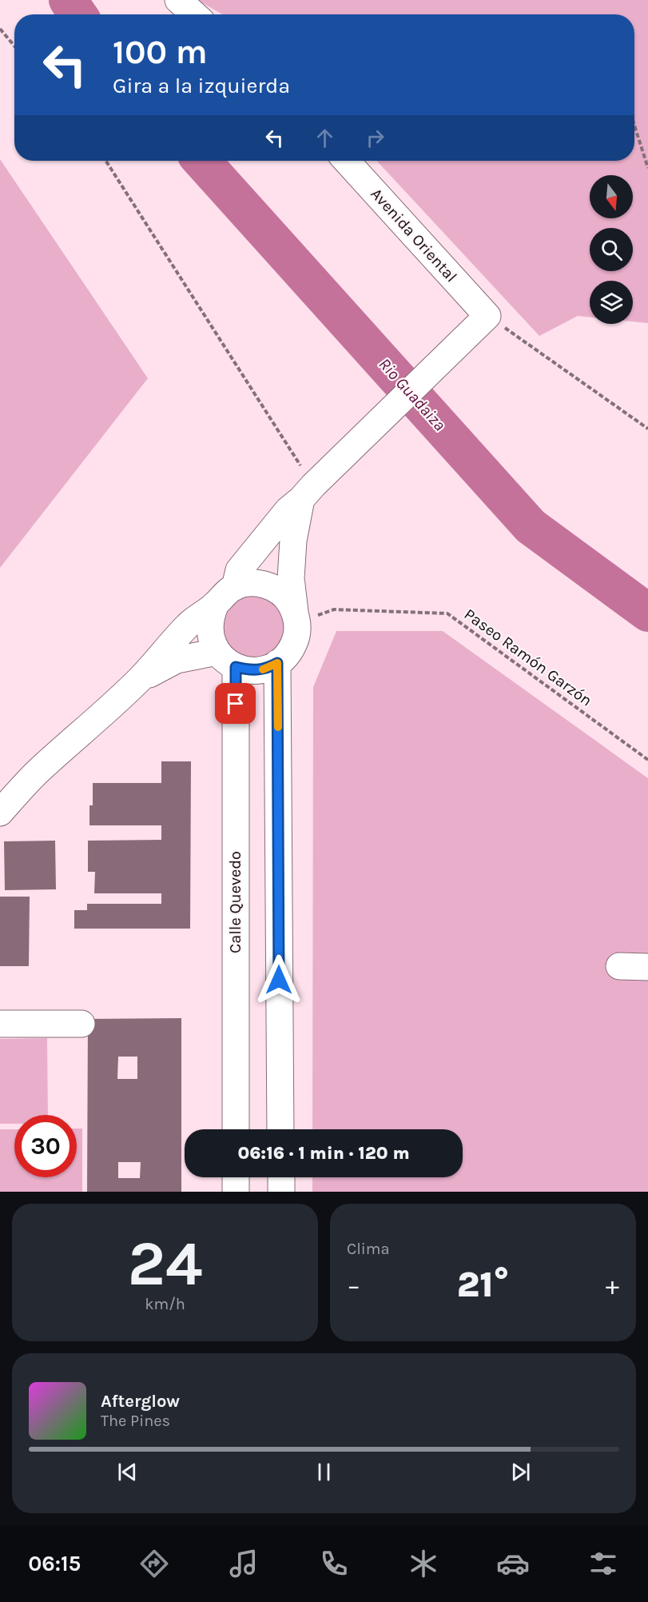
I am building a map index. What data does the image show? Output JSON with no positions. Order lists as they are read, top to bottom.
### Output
{
  "streets": {
    "street": ["Avenida Oriental", "Calle Quevedo"],
    "path": ["Paseo Ramón Garzón"]
  },
  "crossings": [
    ["Paseo Ramón Garzón", "Calle Quevedo"]
  ],
  "water": ["Rio Guadaiza"],
  "north": "bottom",
  "page": {
    "turn": ["100 m", "Gira a la izquierda"],
    "limit": "30",
    "trip": "06:16 · 1 min · 120 m",
    "tile": [
      ["24", "km/h"],
      "Clima"
    ],
    "heat": ["−", "21°", "+"],
    "song": ["Afterglow", "The Pines"],
    "tabs": "06:15"
  }
}
